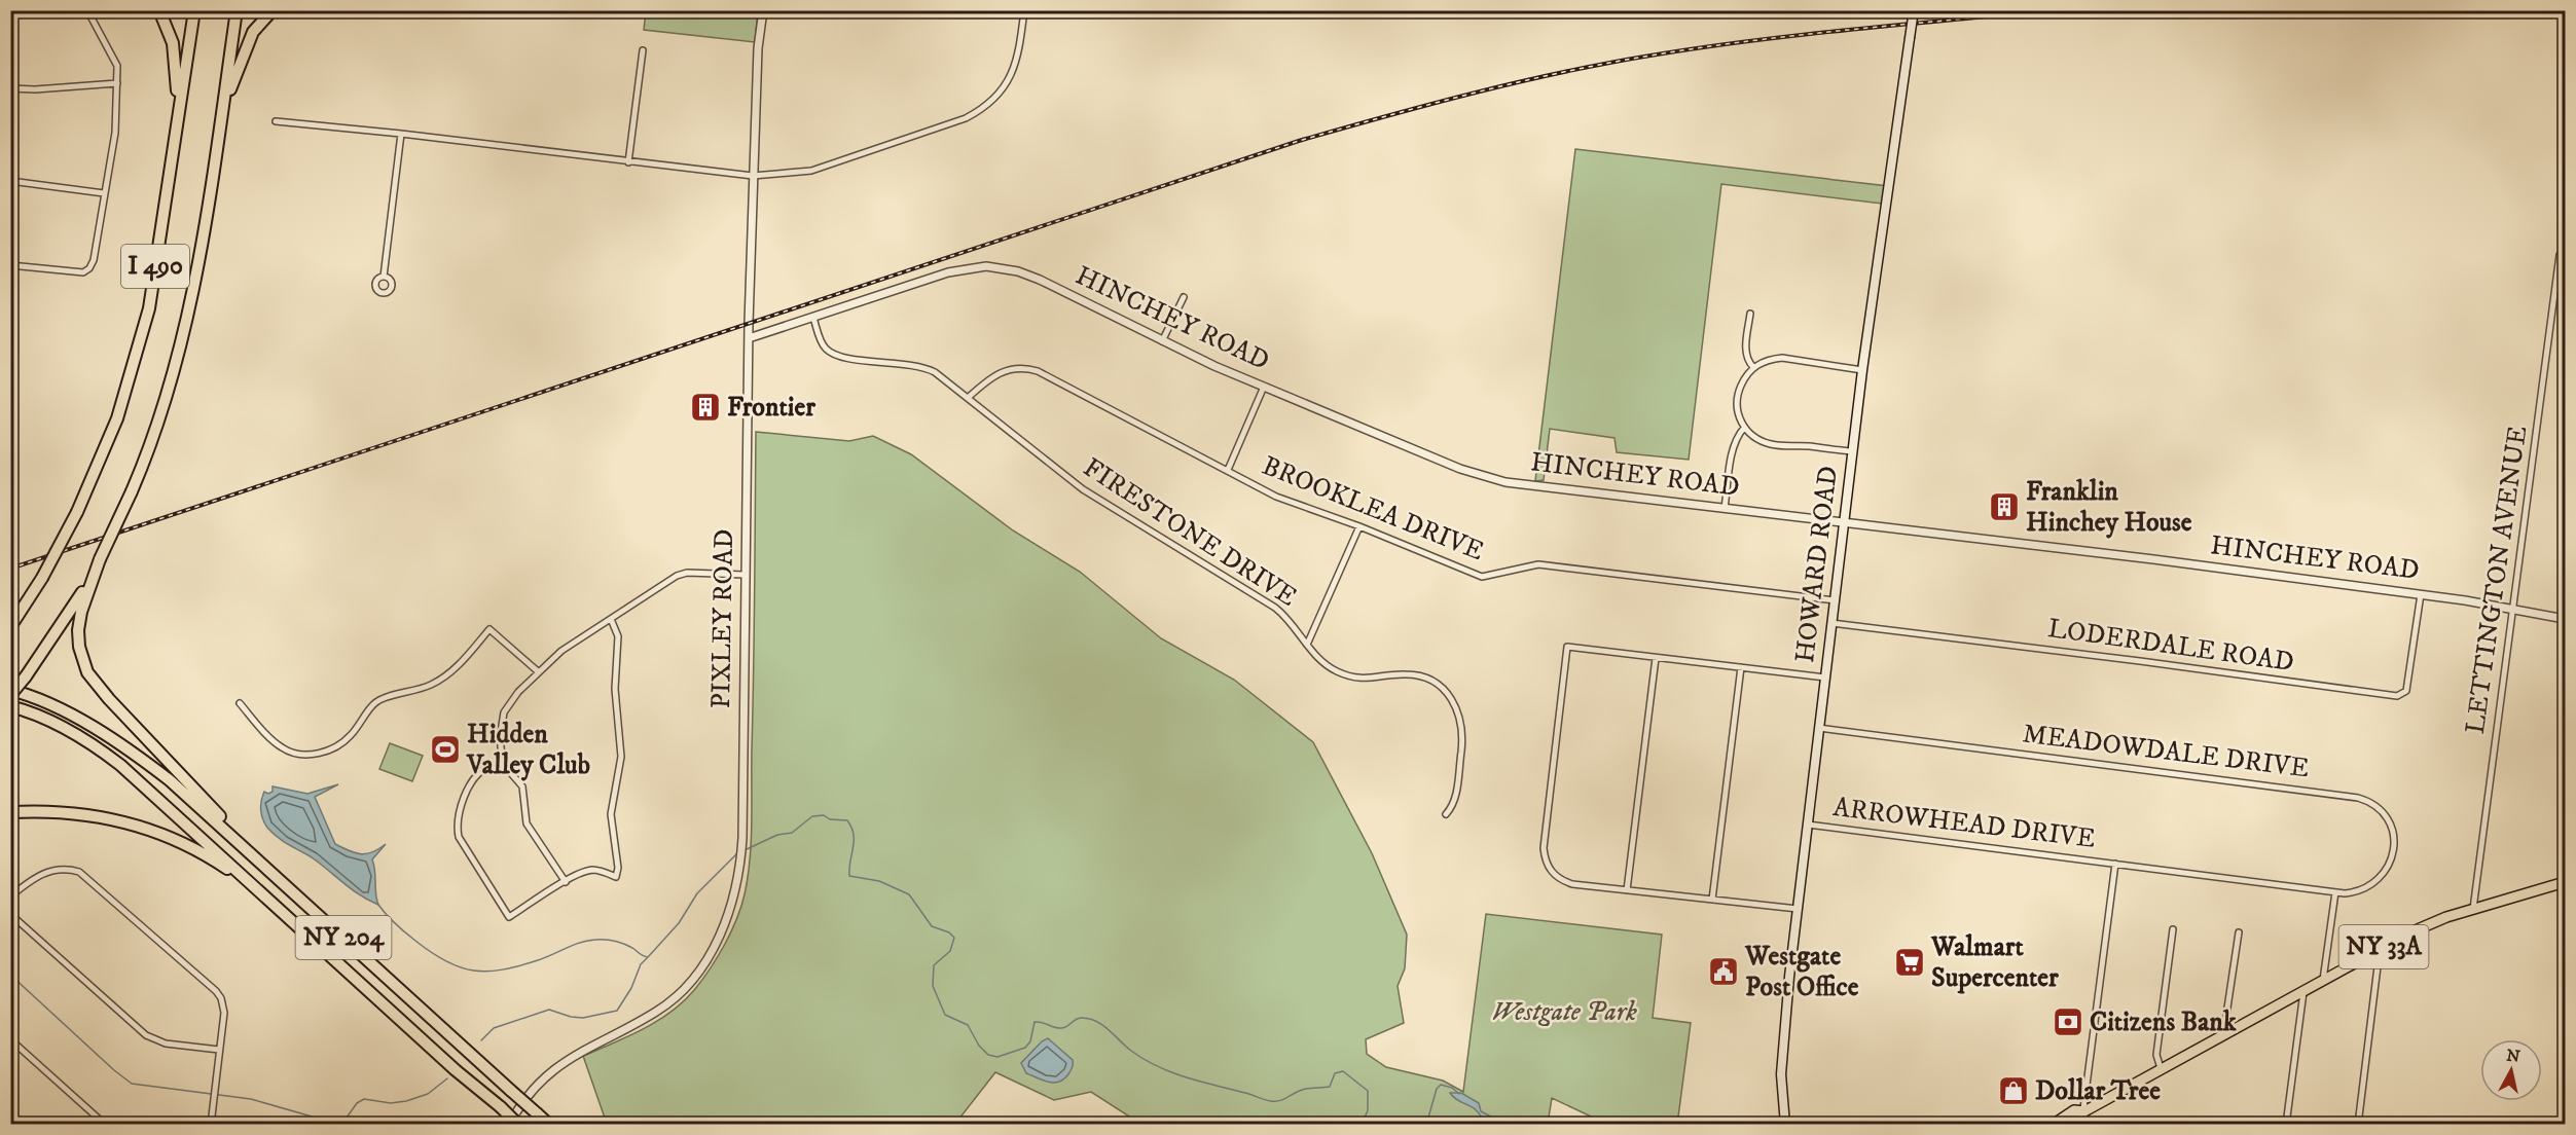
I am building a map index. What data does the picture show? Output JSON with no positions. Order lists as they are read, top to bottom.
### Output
{
  "streets": {
    "highway": ["I 490", "NY 204"],
    "main road": ["HOWARD ROAD", "NY 33A"],
    "street": [
      "HINCHEY ROAD",
      "BROOKLEA DRIVE",
      "FIRESTONE DRIVE",
      "LETTINGTON AVENUE",
      "PIXLEY ROAD",
      "LODERDALE ROAD",
      "MEADOWDALE DRIVE",
      "ARROWHEAD DRIVE"
    ]
  },
  "crossings": [
    ["HINCHEY ROAD", "FIRESTONE DRIVE"],
    ["HINCHEY ROAD", "HOWARD ROAD"],
    ["HINCHEY ROAD", "LETTINGTON AVENUE"],
    ["HINCHEY ROAD", "PIXLEY ROAD"],
    ["HINCHEY ROAD", "LODERDALE ROAD"],
    ["BROOKLEA DRIVE", "FIRESTONE DRIVE"],
    ["BROOKLEA DRIVE", "HOWARD ROAD"],
    ["HOWARD ROAD", "LODERDALE ROAD"],
    ["HOWARD ROAD", "MEADOWDALE DRIVE"],
    ["HOWARD ROAD", "ARROWHEAD DRIVE"],
    ["LETTINGTON AVENUE", "NY 33A"],
    ["MEADOWDALE DRIVE", "ARROWHEAD DRIVE"]
  ],
  "parks": ["Westgate Park"],
  "places": {
    "building": ["Frontier", "Franklin Hinchey House"],
    "sports": ["Hidden Valley Club"],
    "supermarket": ["Walmart Supercenter"],
    "public building": ["Westgate Post Office"],
    "bank": ["Citizens Bank"],
    "shop": ["Dollar Tree"]
  },
  "north": "top"
}
